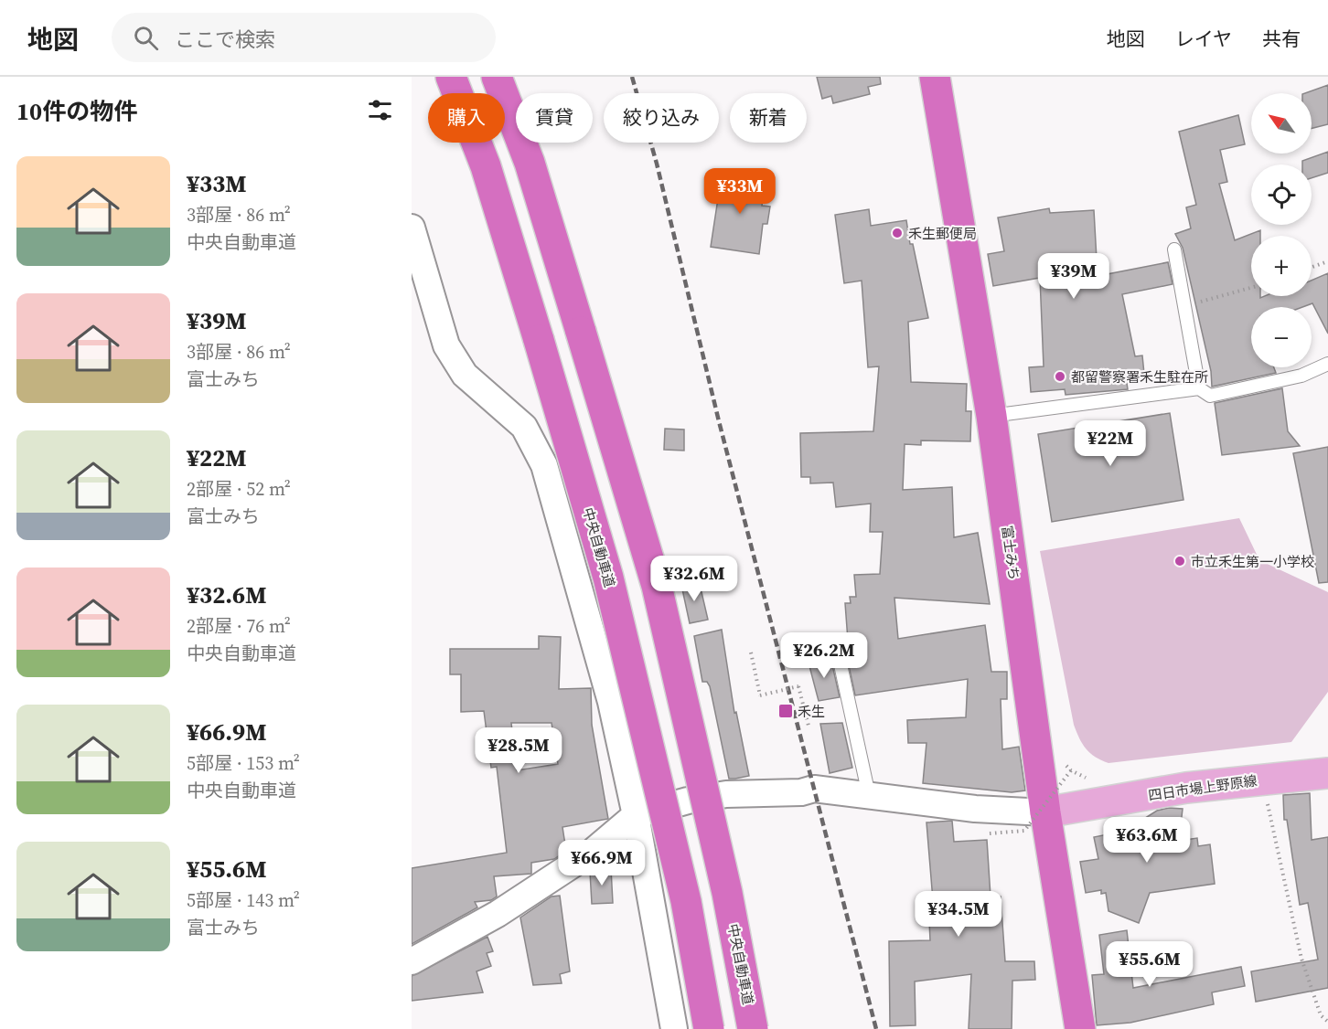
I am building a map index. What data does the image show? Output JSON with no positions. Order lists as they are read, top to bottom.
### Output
{
  "streets": {
    "highway": ["中央自動車道", "富士みち"],
    "main road": ["四日市場上野原線"]
  },
  "crossings": [
    ["富士みち", "四日市場上野原線"]
  ],
  "places": {
    "other": ["禾生郵便局", "都留警察署禾生駐在所", "市立禾生第一小学校"],
    "transit": ["禾生"]
  },
  "north": "top left",
  "page": {
    "header": "地図",
    "search": "ここで検索",
    "nav": ["地図", "レイヤ", "共有"],
    "heading": "10件の物件",
    "map_buttons": ["+", "−"],
    "chip": [
      "購入",
      "賃貸",
      "絞り込み",
      "新着"
    ],
    "list": [
      {
        "name": "¥33M",
        "note": "3部屋 · 86 m² · 中央自動車道"
      },
      {
        "name": "¥39M",
        "note": "3部屋 · 86 m² · 富士みち"
      },
      {
        "name": "¥22M",
        "note": "2部屋 · 52 m² · 富士みち"
      },
      {
        "name": "¥32.6M",
        "note": "2部屋 · 76 m² · 中央自動車道"
      },
      {
        "name": "¥66.9M",
        "note": "5部屋 · 153 m² · 中央自動車道"
      },
      {
        "name": "¥55.6M",
        "note": "5部屋 · 143 m² · 富士みち"
      }
    ],
    "price": [
      "¥33M",
      "¥39M",
      "¥22M",
      "¥32.6M",
      "¥26.2M",
      "¥28.5M",
      "¥63.6M",
      "¥66.9M",
      "¥34.5M",
      "¥55.6M"
    ]
  }
}
